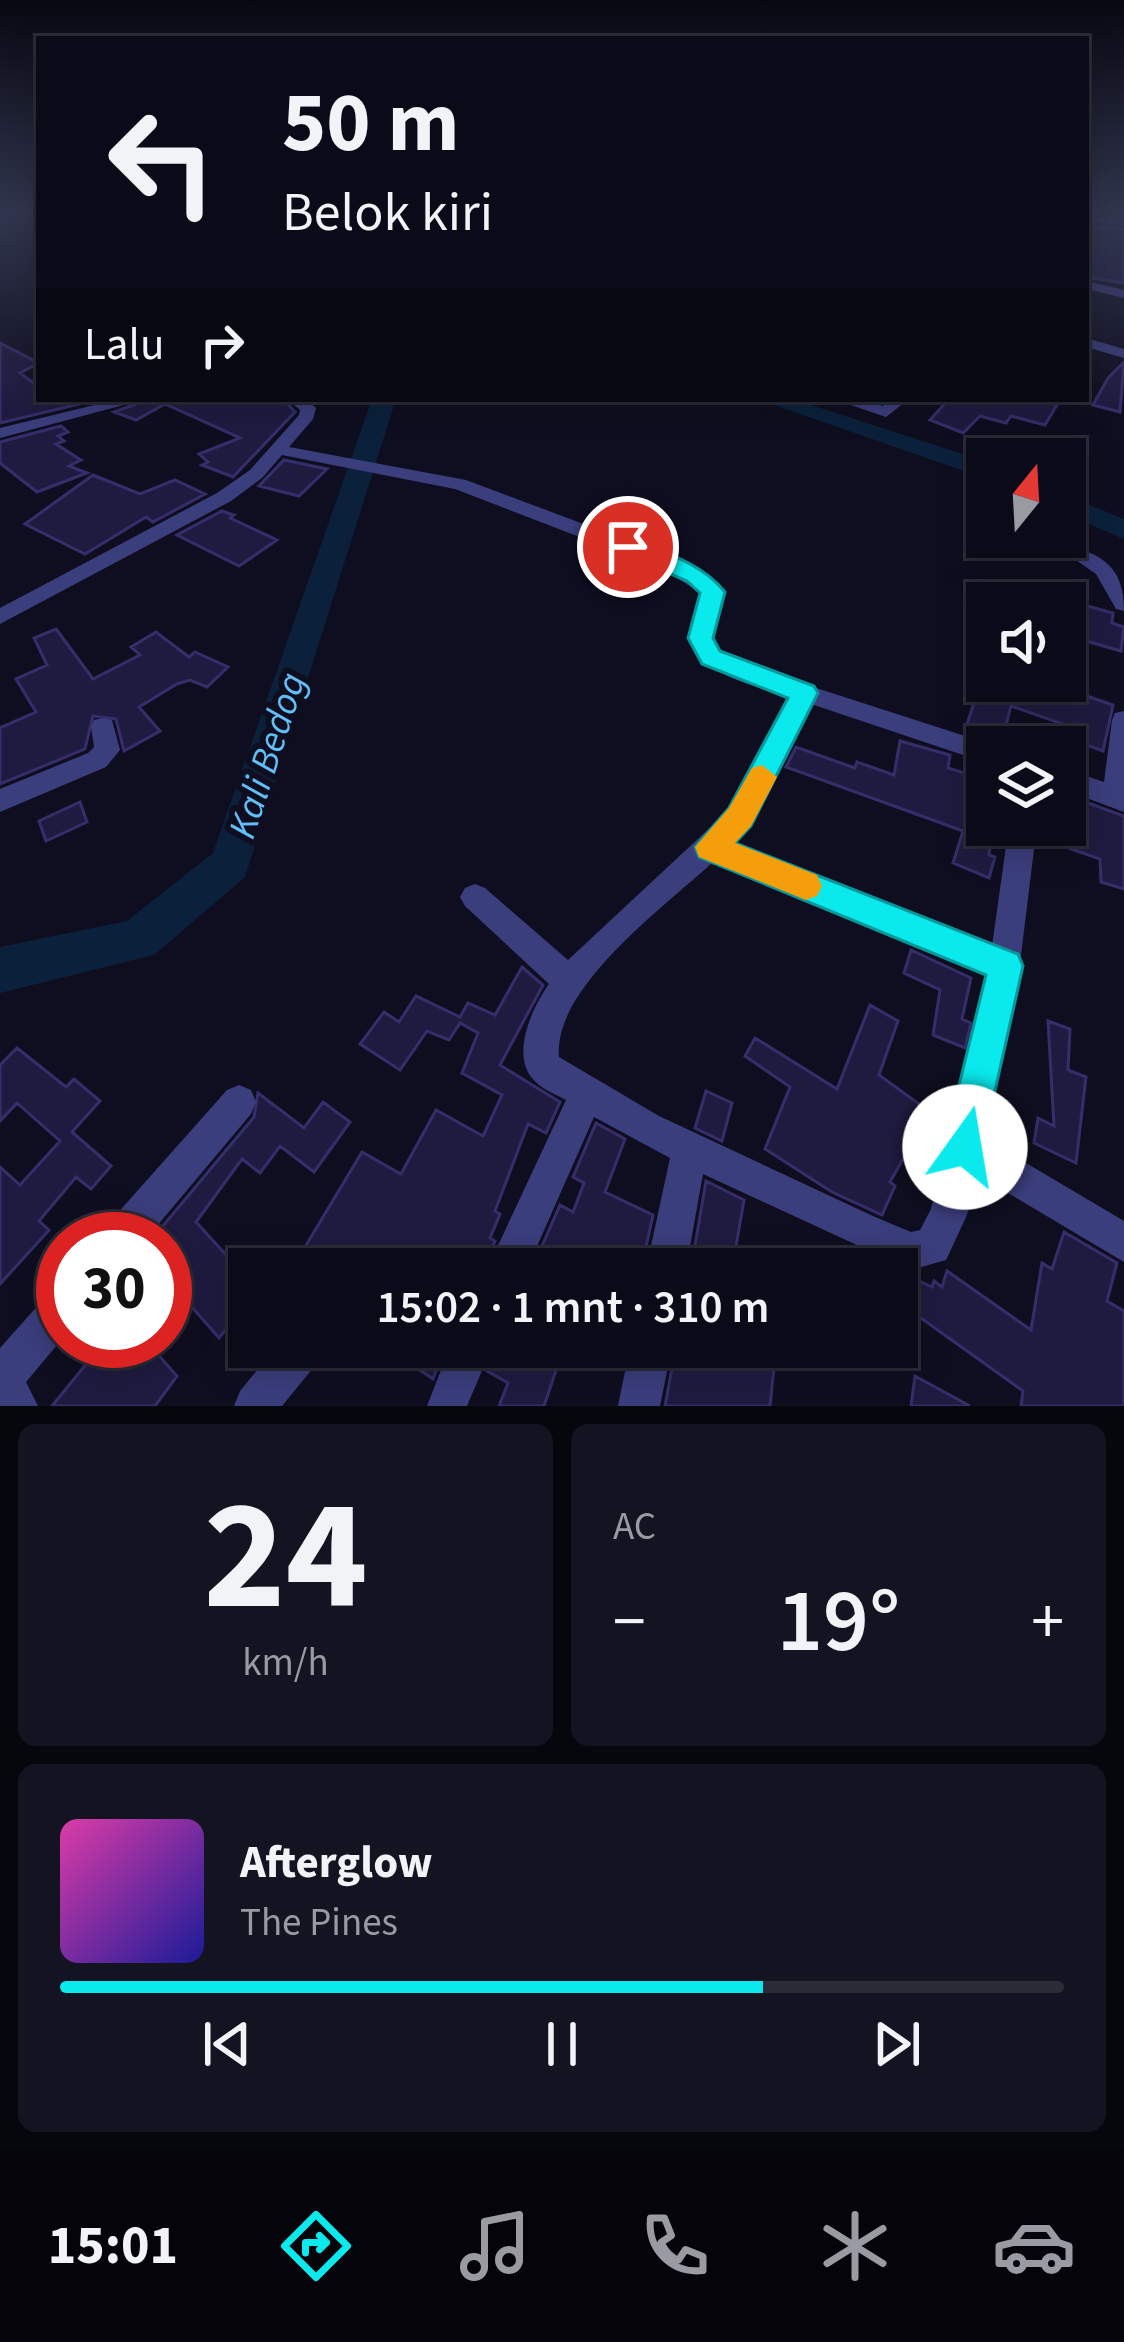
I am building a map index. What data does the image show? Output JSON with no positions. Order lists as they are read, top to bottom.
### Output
{
  "water": ["Kali Bedog"],
  "north": "top",
  "page": {
    "turn": ["50 m", "Belok kiri"],
    "then": "Lalu",
    "limit": "30",
    "trip": "15:02 · 1 mnt · 310 m",
    "tile": [
      ["24", "km/h"],
      "AC"
    ],
    "heat": ["−", "19°", "+"],
    "song": ["Afterglow", "The Pines"],
    "tabs": "15:01"
  }
}
